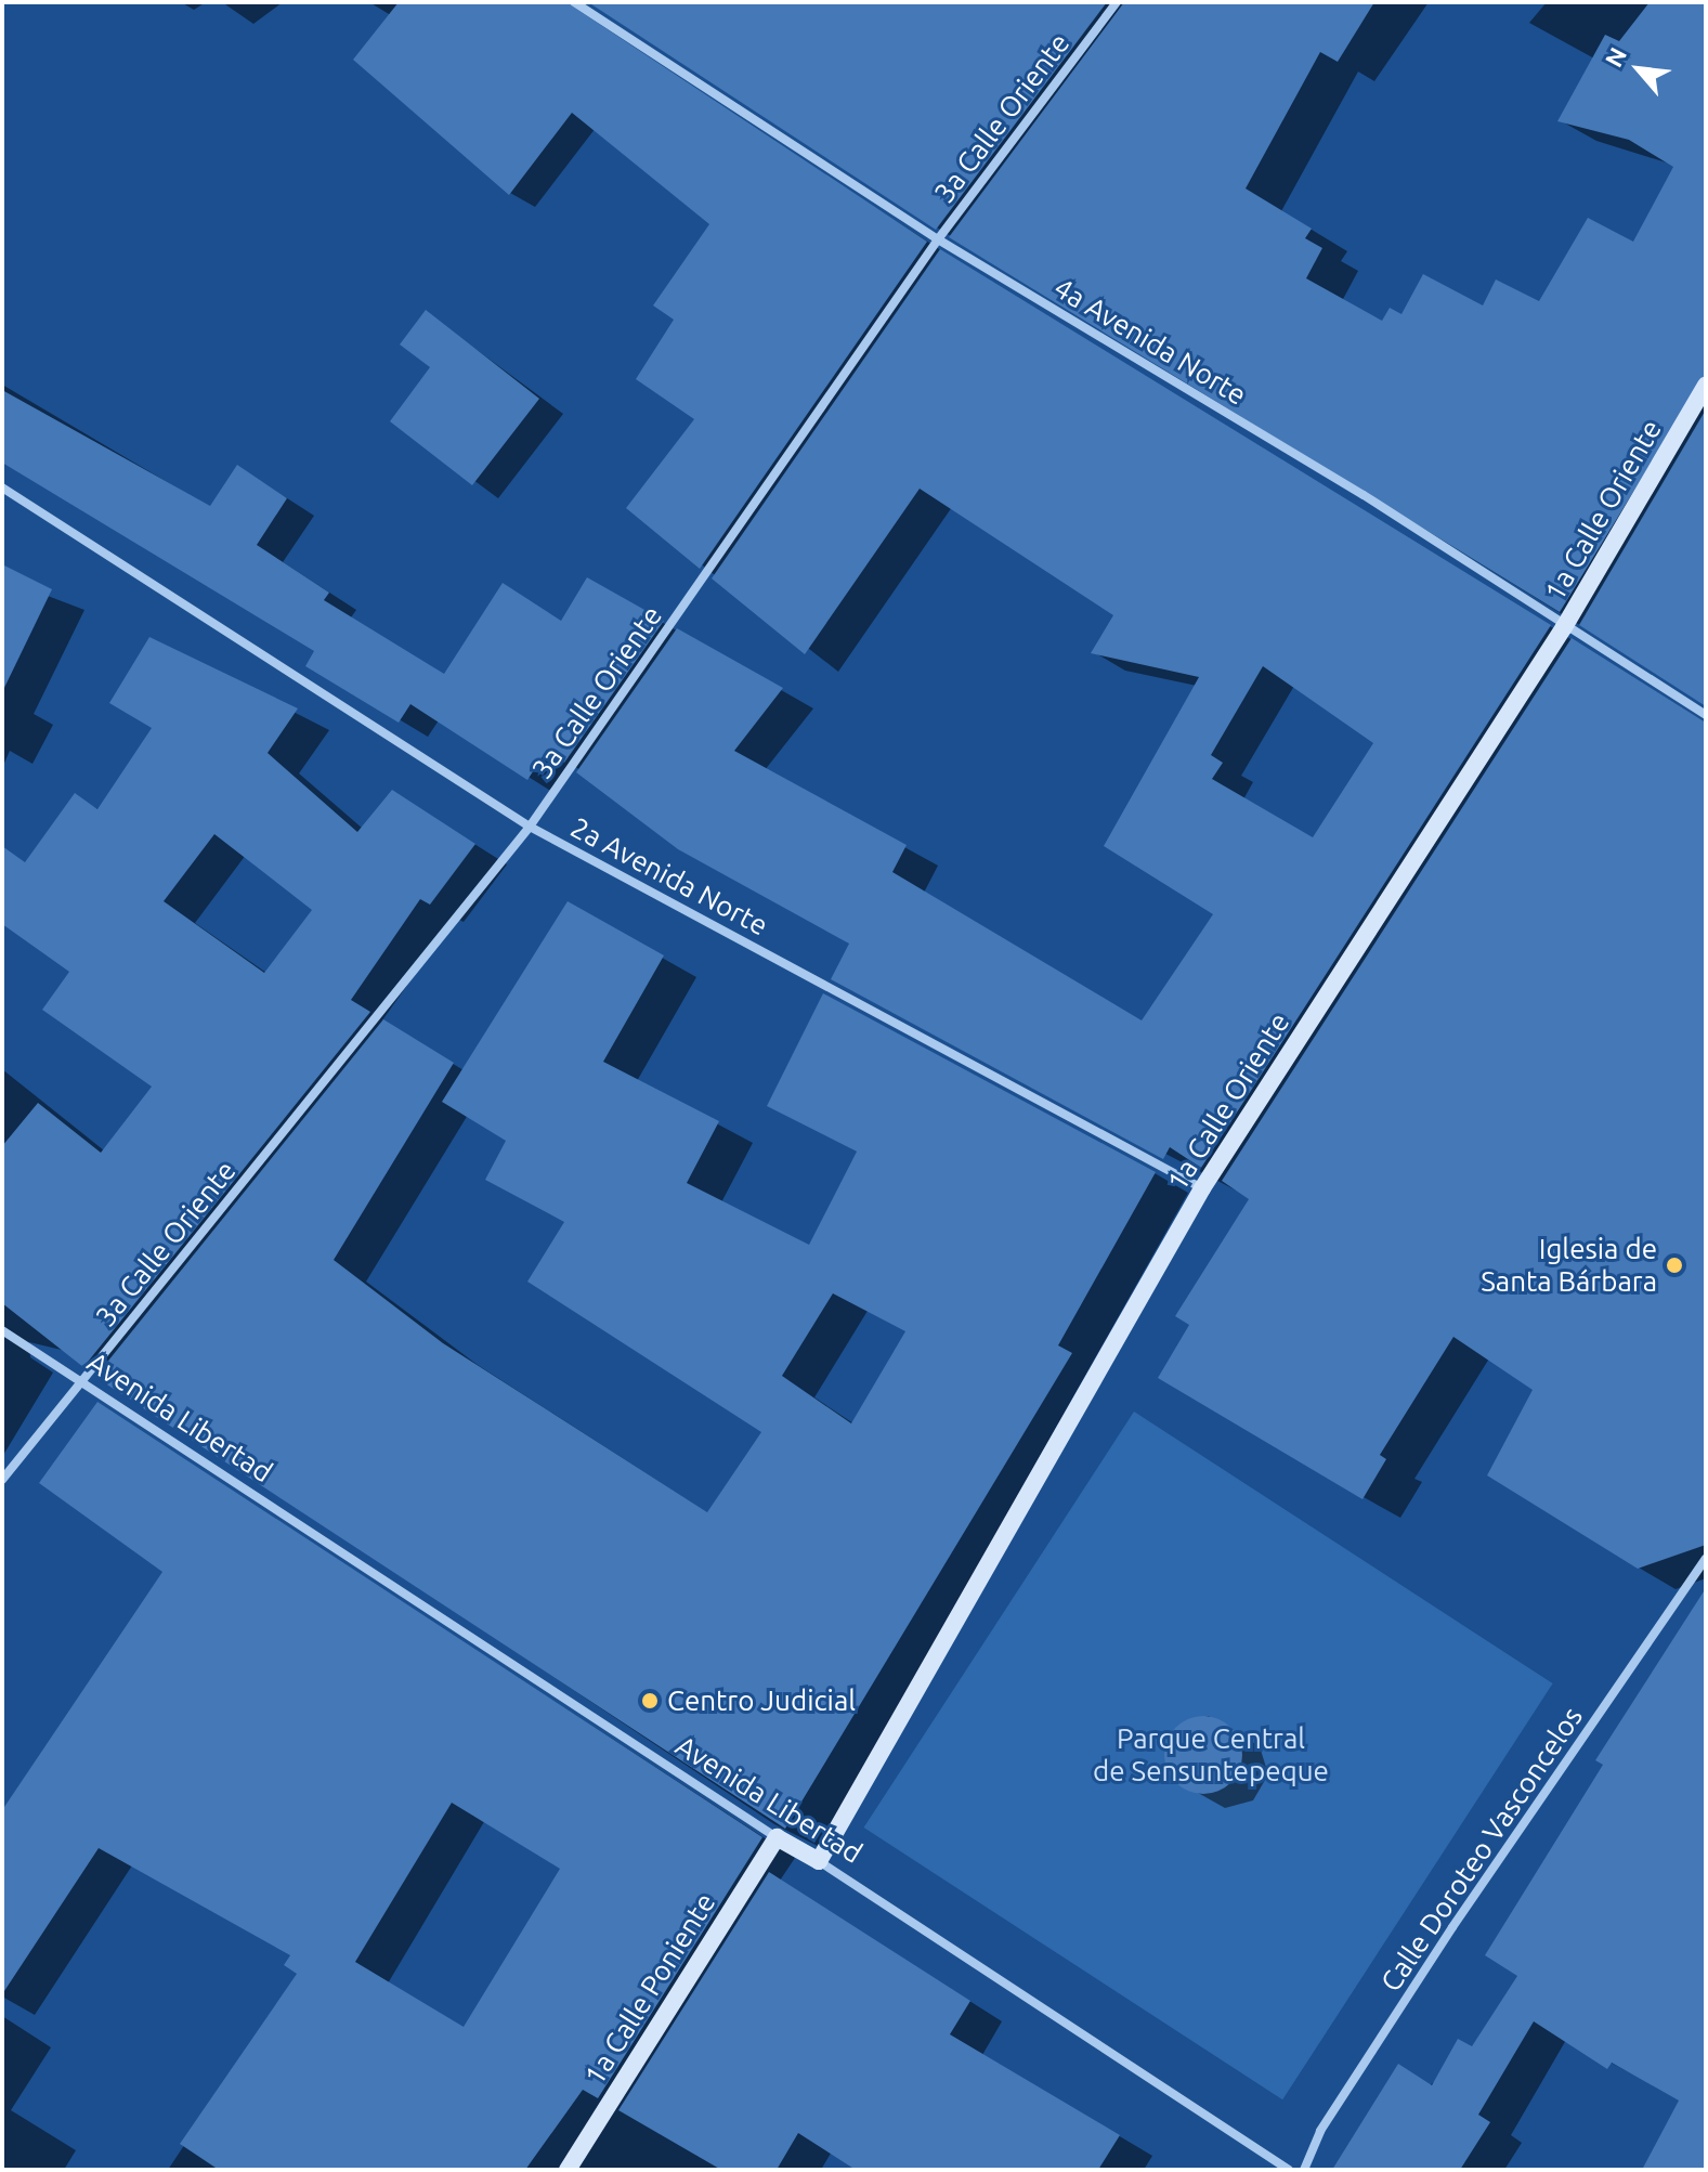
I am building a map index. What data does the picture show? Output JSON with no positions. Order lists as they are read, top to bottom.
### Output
{
  "streets": {
    "street": [
      "3a Calle Oriente",
      "4a Avenida Norte",
      "1a Calle Oriente",
      "2a Avenida Norte",
      "Avenida Libertad",
      "Calle Doroteo Vasconcelos",
      "1a Calle Poniente"
    ]
  },
  "crossings": [
    ["3a Calle Oriente", "4a Avenida Norte"],
    ["3a Calle Oriente", "2a Avenida Norte"],
    ["3a Calle Oriente", "Avenida Libertad"],
    ["4a Avenida Norte", "1a Calle Oriente"],
    ["1a Calle Oriente", "2a Avenida Norte"],
    ["1a Calle Oriente", "Avenida Libertad"],
    ["Avenida Libertad", "1a Calle Poniente"]
  ],
  "parks": ["Parque Central de Sensuntepeque"],
  "places": ["Iglesia de Santa Bárbara", "Centro Judicial"],
  "north": "top left"
}
